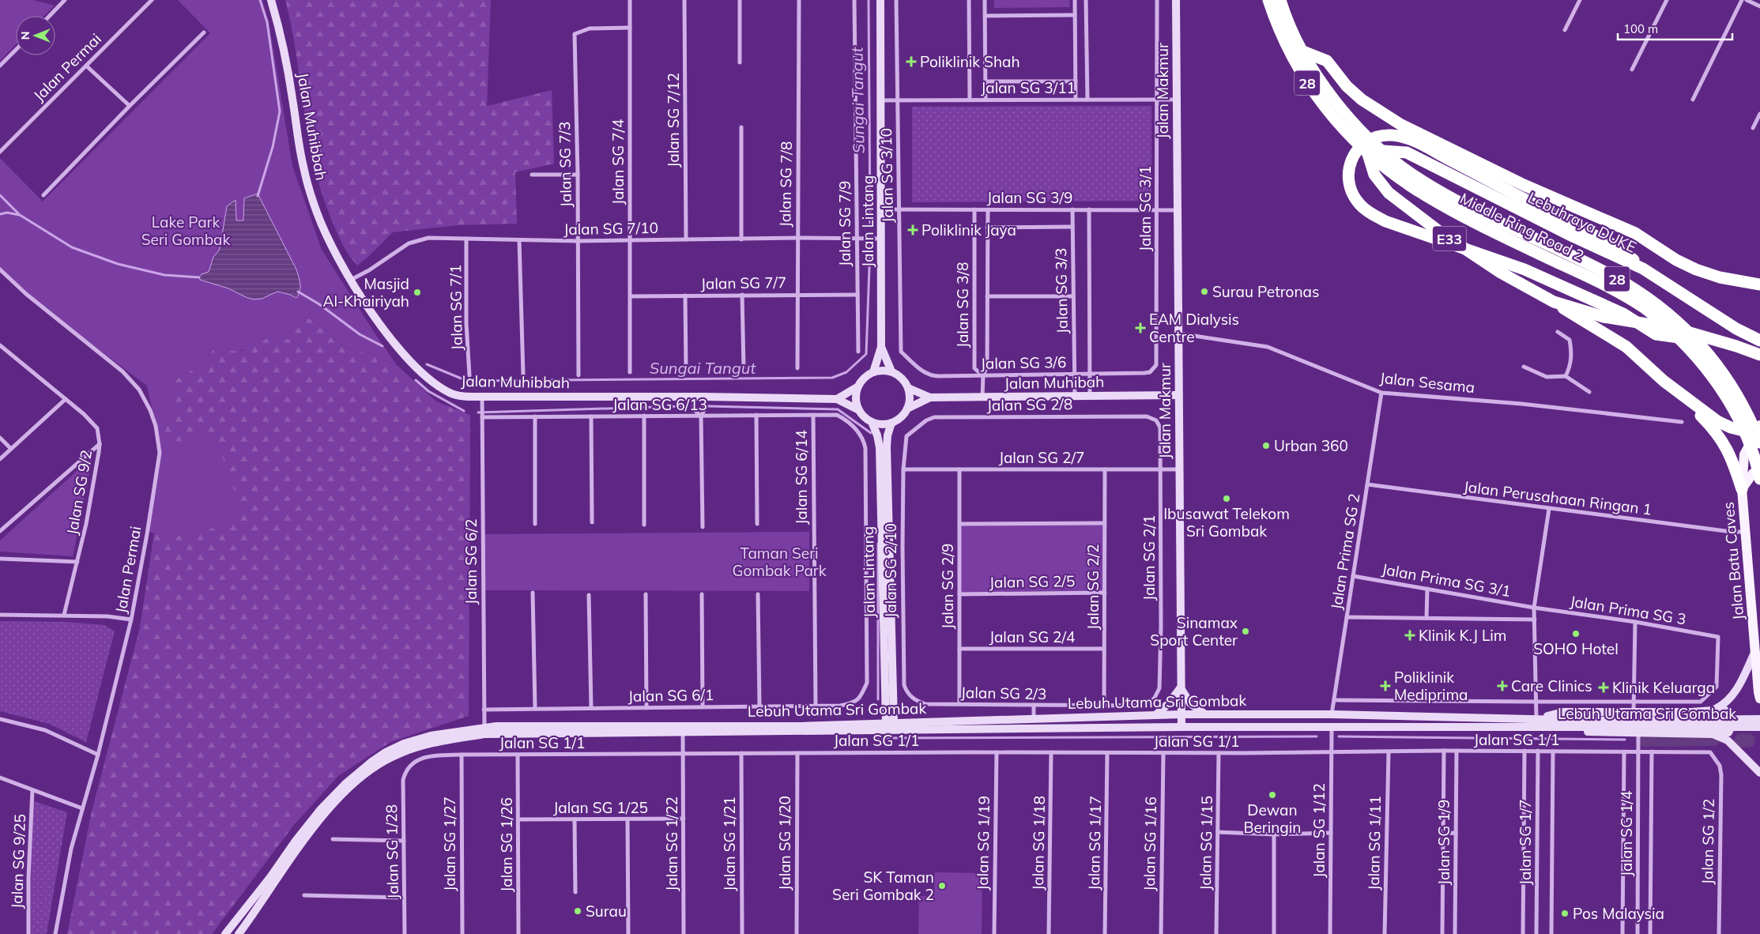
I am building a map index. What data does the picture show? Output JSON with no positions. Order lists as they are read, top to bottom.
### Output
{
  "streets": {
    "highway": [
      "28",
      "Lebuhraya DUKE",
      "Middle Ring Road 2",
      "E33"
    ],
    "main road": ["Jalan Batu Caves"],
    "street": [
      "Jalan Permai",
      "Jalan SG 3/11",
      "Jalan Makmur",
      "Jalan SG 7/12",
      "Jalan Muhibbah",
      "Jalan SG 7/4",
      "Jalan SG 7/3",
      "Jalan SG 3/10",
      "Jalan SG 7/8",
      "Jalan SG 3/9",
      "Jalan SG 3/1",
      "Jalan Lintang",
      "Jalan SG 7/9",
      "Jalan SG 7/10",
      "Jalan SG 7/7",
      "Jalan SG 3/3",
      "Jalan SG 3/8",
      "Jalan SG 7/1",
      "Jalan SG 3/6",
      "Jalan Muhibah",
      "Jalan Sesama",
      "Jalan SG 6/13",
      "Jalan SG 2/8",
      "Jalan SG 2/7",
      "Jalan SG 6/14",
      "Jalan SG 9/2",
      "Jalan Perusahaan Ringan 1",
      "Jalan Prima SG 2",
      "Jalan SG 2/1",
      "Jalan SG 6/2",
      "Jalan SG 2/10",
      "Jalan Prima SG 3/1",
      "Jalan SG 2/5",
      "Jalan SG 2/9",
      "Jalan SG 2/2",
      "Jalan Prima SG 3",
      "Jalan SG 2/4",
      "Jalan SG 2/3",
      "Jalan SG 6/1",
      "Lebuh Utama Sri Gombak",
      "Jalan SG 1/1",
      "Jalan SG 1/25",
      "Jalan SG 1/12",
      "Jalan SG 1/4",
      "Jalan SG 1/2",
      "Jalan SG 1/9",
      "Jalan SG 1/7",
      "Jalan SG 1/20",
      "Jalan SG 1/19",
      "Jalan SG 1/18",
      "Jalan SG 1/17",
      "Jalan SG 1/15",
      "Jalan SG 1/11",
      "Jalan SG 1/27",
      "Jalan SG 1/22",
      "Jalan SG 1/21",
      "Jalan SG 1/16",
      "Jalan SG 1/26",
      "Jalan SG 1/28",
      "Jalan SG 9/25"
    ]
  },
  "crossings": [
    ["Jalan SG 3/11", "Jalan Makmur"],
    ["Jalan SG 3/11", "Jalan SG 3/10"],
    ["Jalan SG 3/11", "Jalan SG 3/1"],
    ["Jalan SG 3/11", "Jalan Lintang"],
    ["Jalan Makmur", "Jalan SG 3/9"],
    ["Jalan Makmur", "Jalan Muhibah"],
    ["Jalan Makmur", "Jalan Sesama"],
    ["Jalan Makmur", "Jalan SG 2/7"],
    ["Jalan Makmur", "Lebuh Utama Sri Gombak"],
    ["Jalan SG 7/12", "Jalan SG 7/10"],
    ["Jalan Muhibbah", "Jalan Lintang"],
    ["Jalan Muhibbah", "Jalan SG 7/10"],
    ["Jalan Muhibbah", "Jalan Muhibah"],
    ["Jalan Muhibbah", "Jalan SG 6/2"],
    ["Jalan SG 7/4", "Jalan SG 7/3"],
    ["Jalan SG 7/4", "Jalan SG 7/10"],
    ["Jalan SG 7/4", "Jalan SG 7/7"],
    ["Jalan SG 7/3", "Jalan SG 7/10"],
    ["Jalan SG 3/10", "Jalan SG 3/9"],
    ["Jalan SG 3/10", "Jalan SG 3/6"],
    ["Jalan SG 7/8", "Jalan SG 7/10"],
    ["Jalan SG 7/8", "Jalan SG 7/7"],
    ["Jalan SG 3/9", "Jalan SG 3/1"],
    ["Jalan SG 3/9", "Jalan Lintang"],
    ["Jalan SG 3/9", "Jalan SG 3/3"],
    ["Jalan SG 3/9", "Jalan SG 3/8"],
    ["Jalan SG 3/1", "Jalan SG 3/6"],
    ["Jalan Lintang", "Jalan SG 7/10"],
    ["Jalan Lintang", "Jalan Muhibah"],
    ["Jalan Lintang", "Lebuh Utama Sri Gombak"],
    ["Lebuhraya DUKE", "Middle Ring Road 2"],
    ["Jalan SG 7/9", "Jalan SG 7/10"],
    ["Jalan SG 7/9", "Jalan SG 7/7"],
    ["Middle Ring Road 2", "E33"],
    ["Middle Ring Road 2", "Jalan Batu Caves"],
    ["Jalan SG 7/10", "Jalan SG 7/1"],
    ["Jalan SG 3/3", "Jalan SG 3/6"],
    ["Jalan SG 3/3", "Jalan Muhibah"],
    ["Jalan SG 3/8", "Jalan SG 3/6"],
    ["Jalan Sesama", "Jalan Prima SG 2"],
    ["Jalan SG 6/13", "Jalan SG 6/14"],
    ["Jalan SG 6/13", "Jalan SG 6/2"],
    ["Jalan SG 6/13", "Jalan SG 6/1"],
    ["Jalan SG 2/8", "Jalan SG 2/1"],
    ["Jalan SG 2/8", "Jalan SG 2/10"],
    ["Jalan SG 2/7", "Jalan SG 2/1"],
    ["Jalan SG 2/7", "Jalan SG 2/10"],
    ["Jalan SG 2/7", "Jalan SG 2/9"],
    ["Jalan SG 2/7", "Jalan SG 2/2"],
    ["Jalan SG 6/14", "Jalan SG 6/1"],
    ["Jalan Perusahaan Ringan 1", "Jalan Prima SG 2"],
    ["Jalan Perusahaan Ringan 1", "Jalan Batu Caves"],
    ["Jalan Prima SG 2", "Jalan Prima SG 3/1"],
    ["Jalan Prima SG 2", "Lebuh Utama Sri Gombak"],
    ["Jalan SG 2/1", "Jalan SG 2/3"],
    ["Jalan Batu Caves", "Lebuh Utama Sri Gombak"],
    ["Jalan SG 6/2", "Jalan SG 6/1"],
    ["Jalan SG 6/2", "Lebuh Utama Sri Gombak"],
    ["Jalan SG 2/10", "Jalan SG 2/3"],
    ["Jalan Prima SG 3/1", "Jalan Prima SG 3"],
    ["Jalan SG 2/5", "Jalan SG 2/9"],
    ["Jalan SG 2/5", "Jalan SG 2/2"],
    ["Jalan SG 2/9", "Jalan SG 2/4"],
    ["Jalan SG 2/9", "Jalan SG 2/3"],
    ["Jalan SG 2/2", "Jalan SG 2/4"],
    ["Jalan SG 2/2", "Jalan SG 2/3"],
    ["Lebuh Utama Sri Gombak", "Jalan SG 1/12"],
    ["Lebuh Utama Sri Gombak", "Jalan SG 1/4"],
    ["Jalan SG 1/1", "Jalan SG 1/12"],
    ["Jalan SG 1/1", "Jalan SG 1/4"],
    ["Jalan SG 1/1", "Jalan SG 1/2"],
    ["Jalan SG 1/1", "Jalan SG 1/9"],
    ["Jalan SG 1/1", "Jalan SG 1/7"],
    ["Jalan SG 1/1", "Jalan SG 1/20"],
    ["Jalan SG 1/1", "Jalan SG 1/19"],
    ["Jalan SG 1/1", "Jalan SG 1/18"],
    ["Jalan SG 1/1", "Jalan SG 1/17"],
    ["Jalan SG 1/1", "Jalan SG 1/15"],
    ["Jalan SG 1/1", "Jalan SG 1/11"],
    ["Jalan SG 1/1", "Jalan SG 1/27"],
    ["Jalan SG 1/1", "Jalan SG 1/22"],
    ["Jalan SG 1/1", "Jalan SG 1/21"],
    ["Jalan SG 1/1", "Jalan SG 1/16"],
    ["Jalan SG 1/1", "Jalan SG 1/26"],
    ["Jalan SG 1/1", "Jalan SG 1/28"],
    ["Jalan SG 1/25", "Jalan SG 1/22"],
    ["Jalan SG 1/25", "Jalan SG 1/26"]
  ],
  "water": ["Sungai Tangut"],
  "parks": ["Lake Park Seri Gombak", "Taman Seri Gombak Park"],
  "places": {
    "health": [
      "Poliklinik Shah",
      "Poliklinik Jaya",
      "EAM Dialysis Centre",
      "Klinik K.J Lim",
      "Poliklinik Mediprima",
      "Care Clinics",
      "Klinik Keluarga"
    ],
    "other": [
      "Surau Petronas",
      "Masjid Al-Khairiyah",
      "Urban 360",
      "Ibusawat Telekom Sri Gombak",
      "Sinamax Sport Center",
      "SOHO Hotel",
      "Dewan Beringin",
      "SK Taman Seri Gombak 2",
      "Surau",
      "Pos Malaysia"
    ]
  },
  "scale_bar": "100 m",
  "north": "left"
}
